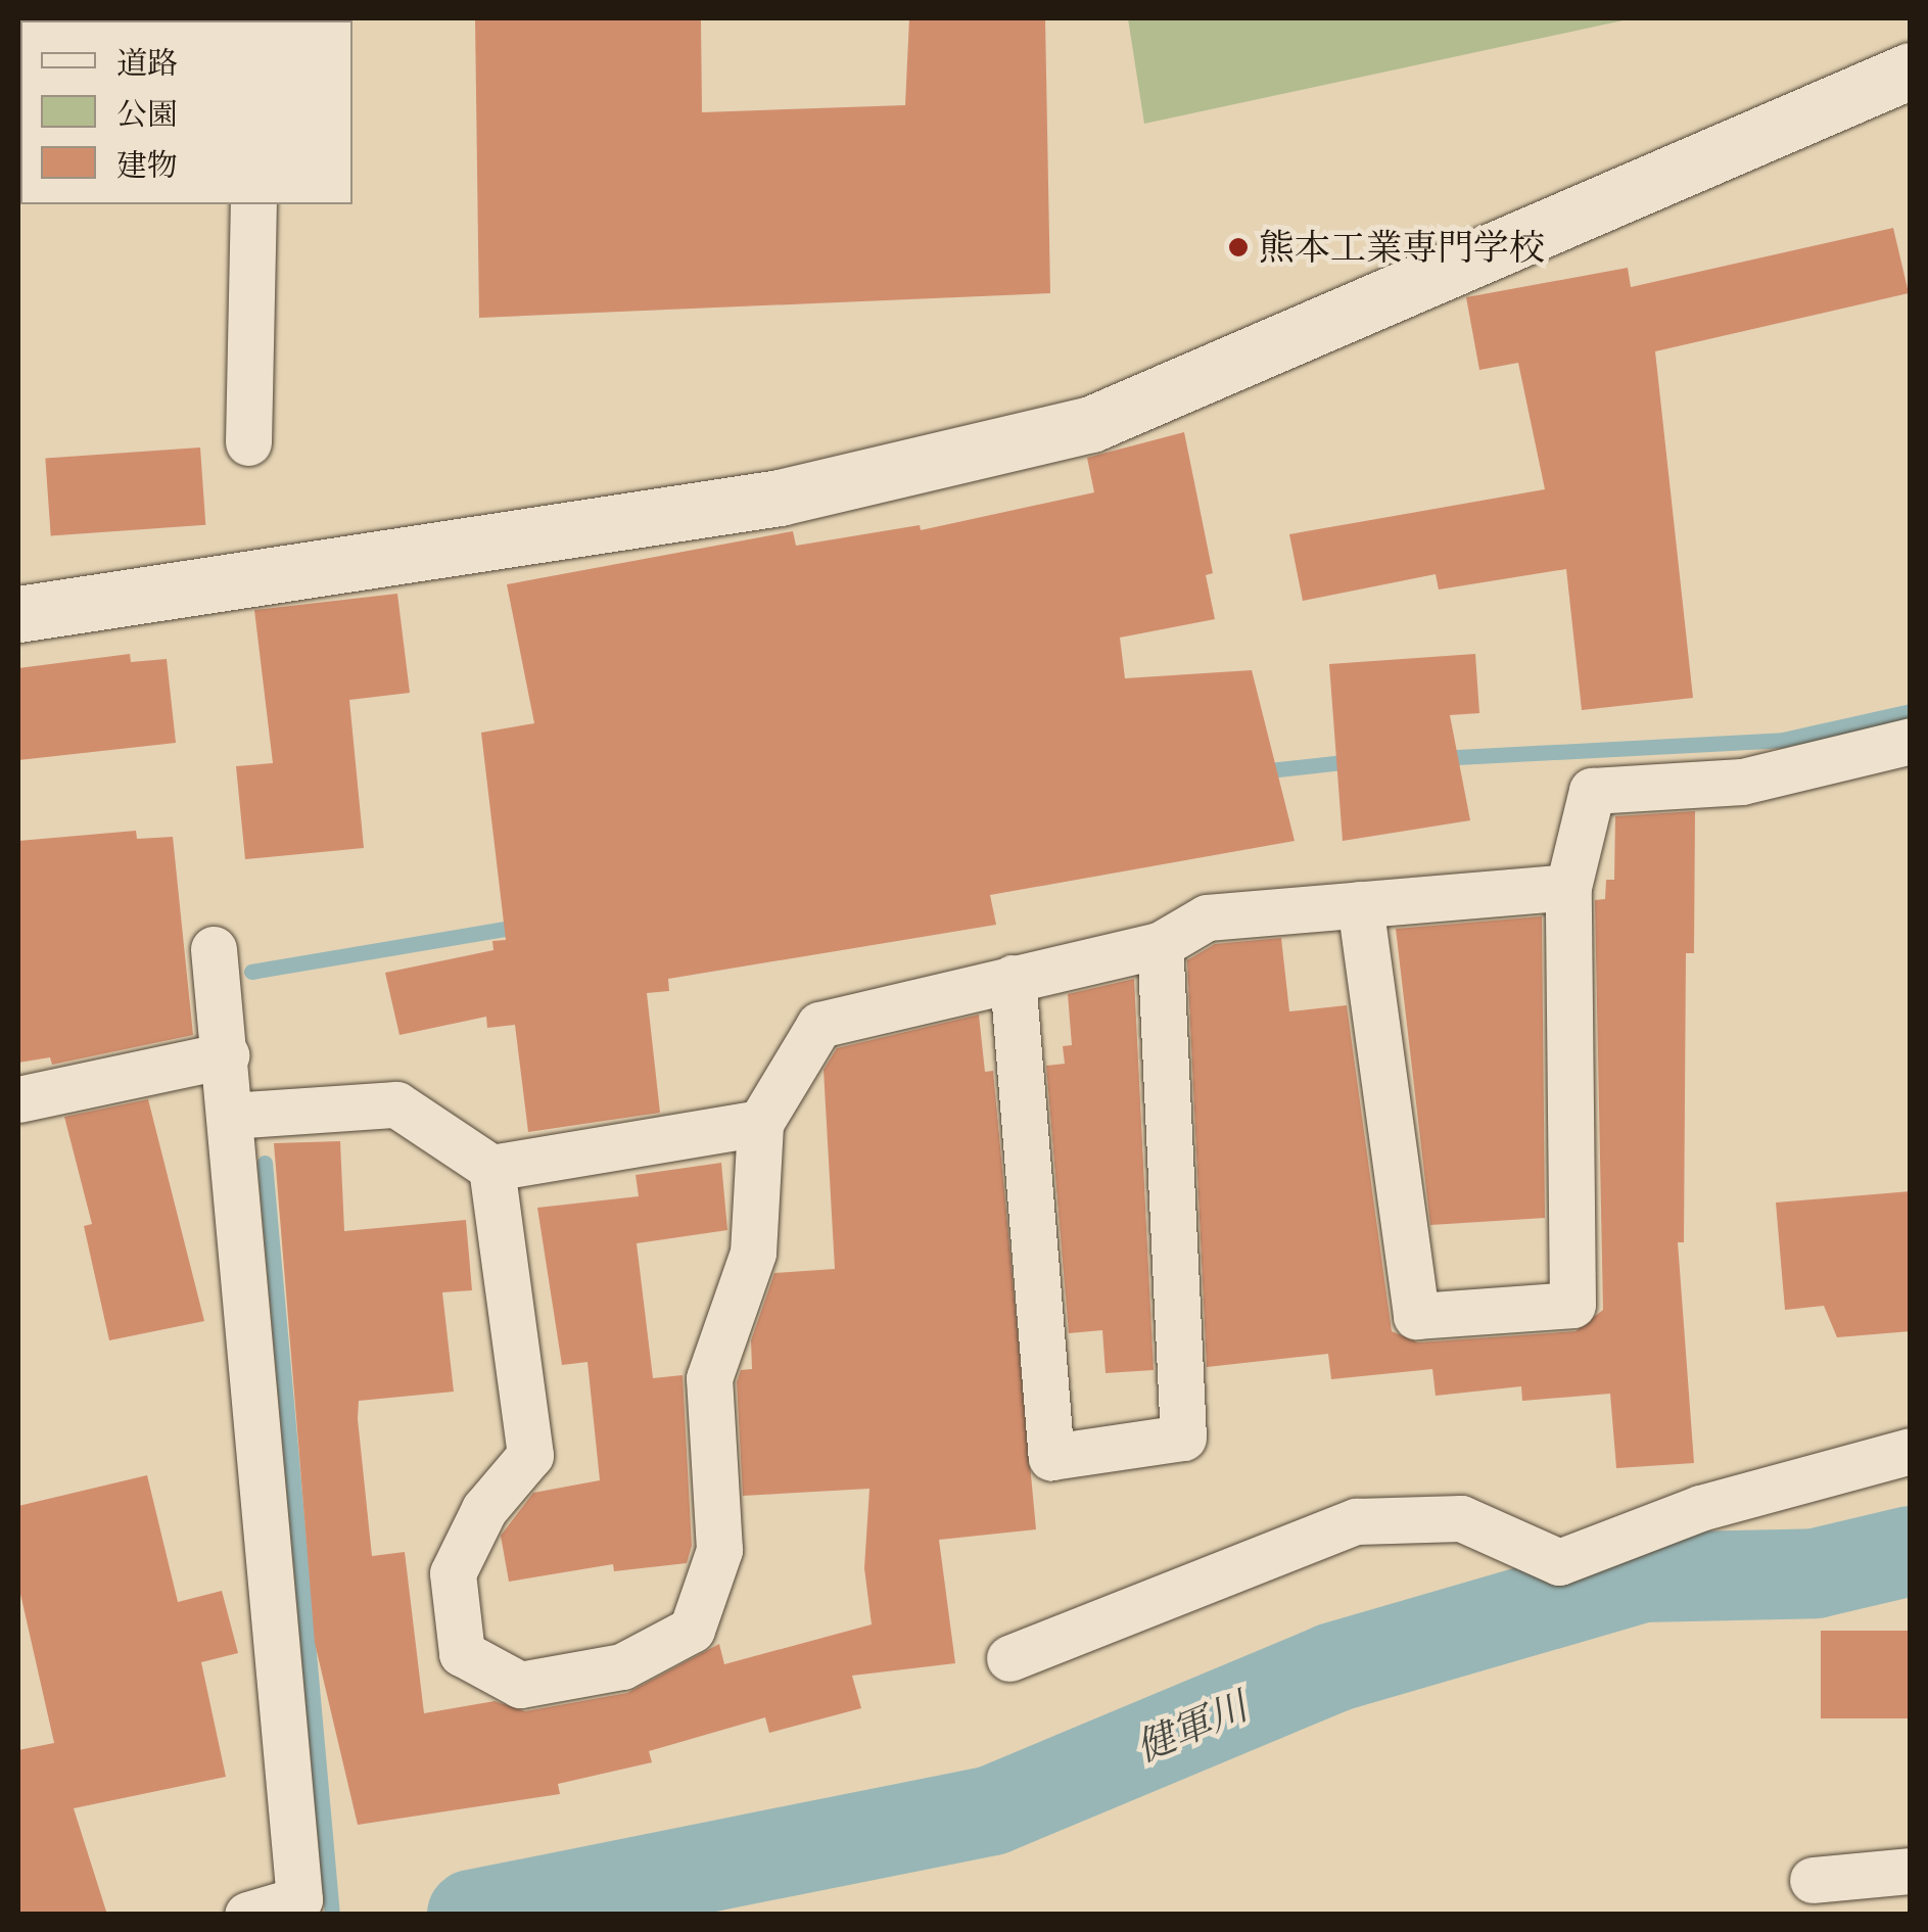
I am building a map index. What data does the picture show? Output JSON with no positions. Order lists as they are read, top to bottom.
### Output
{
  "water": ["健軍川"],
  "places": ["熊本工業専門学校"],
  "legend": ["道路", "公園", "建物"]
}
